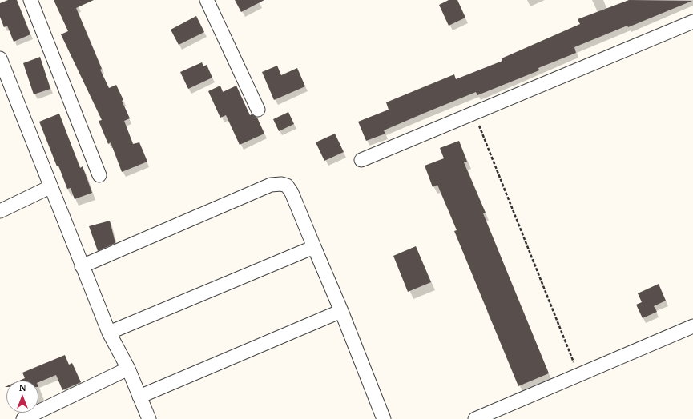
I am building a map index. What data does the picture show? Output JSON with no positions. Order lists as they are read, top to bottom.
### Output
{
  "north": "top"
}
